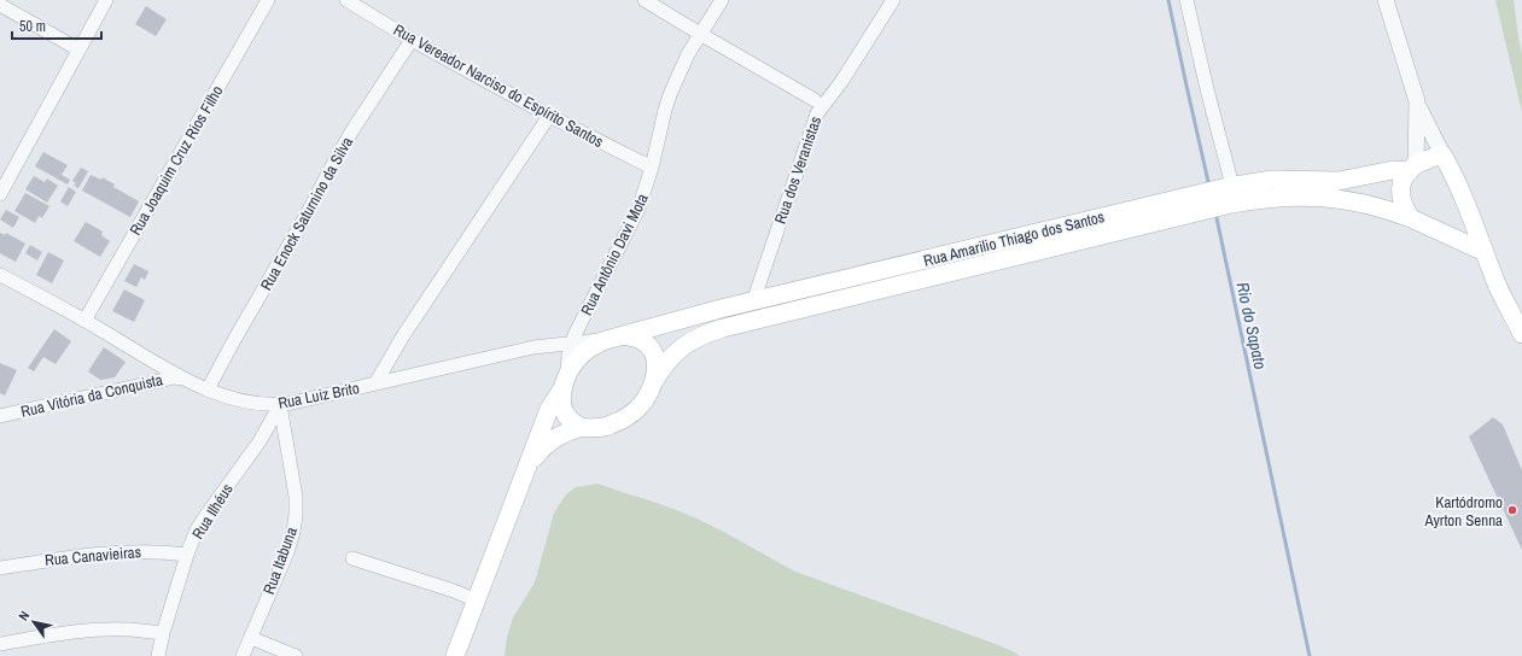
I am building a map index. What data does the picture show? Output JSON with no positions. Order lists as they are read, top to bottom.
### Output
{
  "streets": {
    "main road": ["Rua Amarilio Thiago dos Santos"],
    "street": [
      "Rua Vereador Narciso do Espírito Santos",
      "Rua Joaquim Cruz Rios Filho",
      "Rua dos Veranistas",
      "Rua Enock Saturnino da Silva",
      "Rua Antônio Davi Mota",
      "Rua Vitória da Conquista",
      "Rua Luiz Brito",
      "Rua Ilhéus",
      "Rua Canavieiras",
      "Rua Itabuna"
    ]
  },
  "crossings": [
    ["Rua Vereador Narciso do Espírito Santos", "Rua Enock Saturnino da Silva"],
    ["Rua Vereador Narciso do Espírito Santos", "Rua Antônio Davi Mota"],
    ["Rua Joaquim Cruz Rios Filho", "Rua Luiz Brito"],
    ["Rua dos Veranistas", "Rua Amarilio Thiago dos Santos"],
    ["Rua Enock Saturnino da Silva", "Rua Luiz Brito"],
    ["Rua Amarilio Thiago dos Santos", "Rua Antônio Davi Mota"],
    ["Rua Amarilio Thiago dos Santos", "Rua Luiz Brito"],
    ["Rua Antônio Davi Mota", "Rua Luiz Brito"],
    ["Rua Vitória da Conquista", "Rua Luiz Brito"],
    ["Rua Luiz Brito", "Rua Ilhéus"],
    ["Rua Luiz Brito", "Rua Itabuna"],
    ["Rua Ilhéus", "Rua Canavieiras"],
    ["Rua Ilhéus", "Rua Itabuna"]
  ],
  "water": ["Rio do Sapato"],
  "places": ["Kartódromo Ayrton Senna"],
  "scale_bar": "50 m",
  "north": "top left"
}
